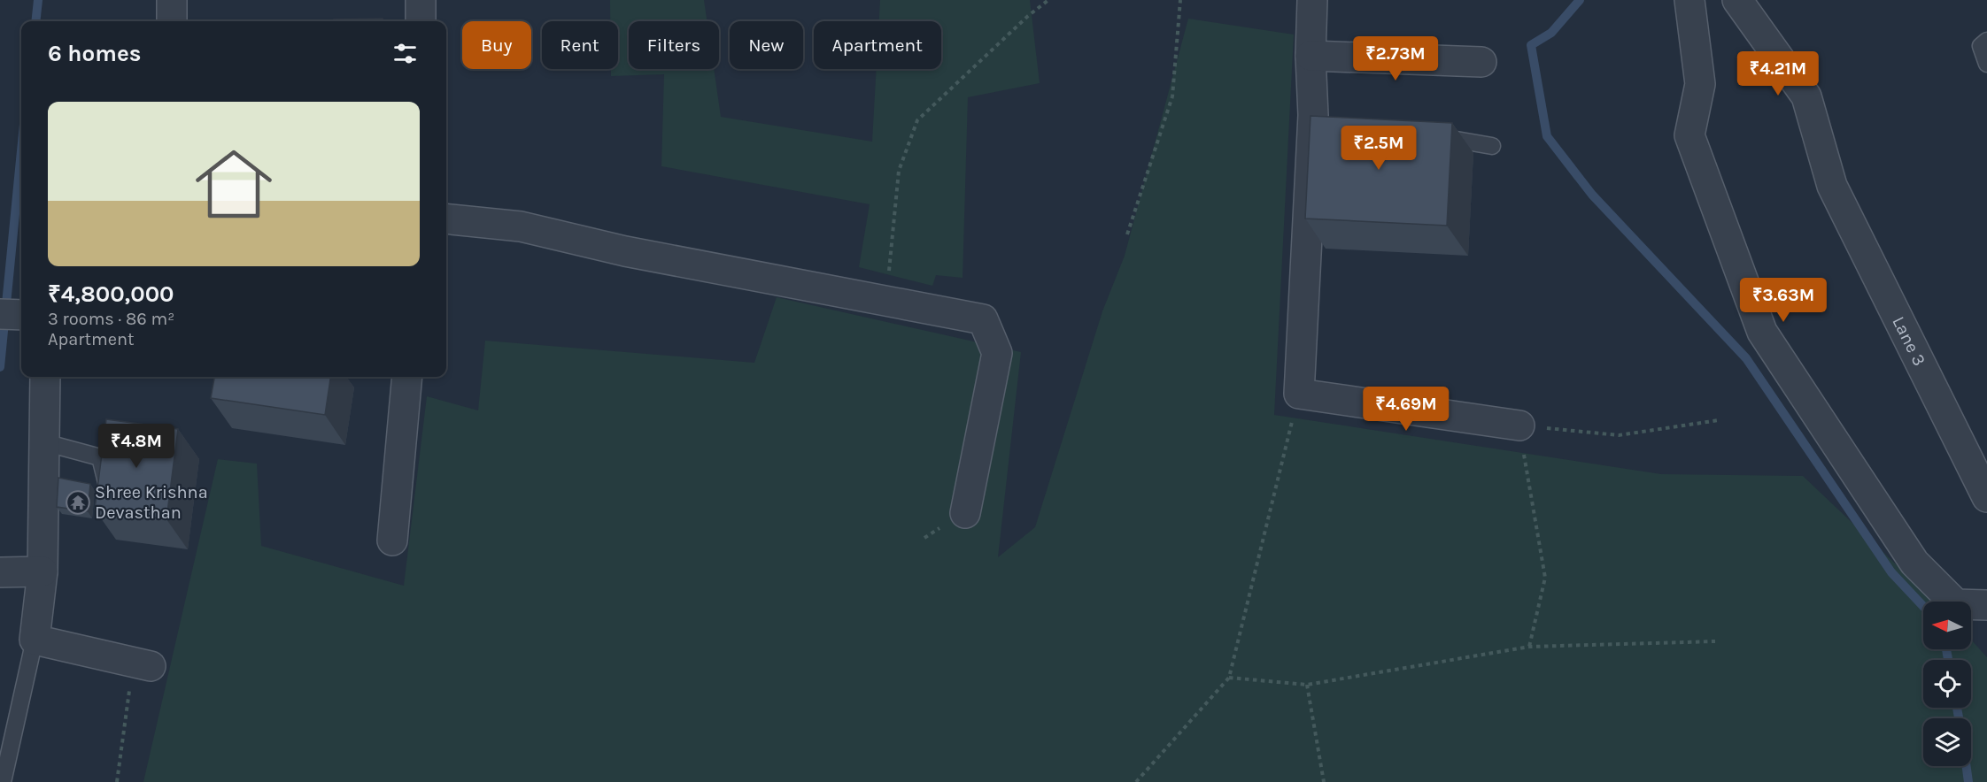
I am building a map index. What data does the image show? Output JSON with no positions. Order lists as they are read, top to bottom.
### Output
{
  "streets": {
    "street": ["Lane 3"]
  },
  "places": {
    "temple": ["Shree Krishna Devasthan"]
  },
  "north": "left",
  "page": {
    "chip": [
      "Buy",
      "Rent",
      "Filters",
      "New",
      "Apartment"
    ],
    "heading": "6 homes",
    "price": [
      "₹2.73M",
      "₹4.21M",
      "₹2.5M",
      "₹3.63M",
      "₹4.69M",
      "₹4.8M"
    ],
    "list": [
      {
        "name": "₹4,800,000",
        "note": "3 rooms · 86 m² · Apartment"
      }
    ]
  }
}
